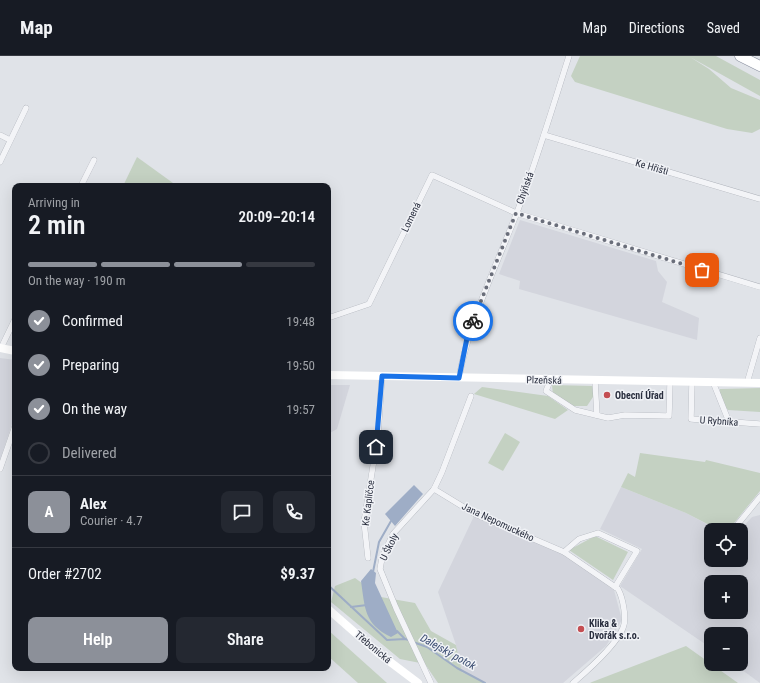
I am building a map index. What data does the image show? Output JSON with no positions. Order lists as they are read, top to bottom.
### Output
{
  "streets": {
    "main road": ["Plzeňská", "Třebonická"],
    "street": [
      "Ke Hřišti",
      "Chýňská",
      "Lomená",
      "U Rybníka",
      "Ke Kapličce",
      "Jana Nepomuckého",
      "U Školy"
    ]
  },
  "crossings": [
    ["Ke Hřišti", "Chýňská"],
    ["Chýňská", "Lomená"],
    ["Chýňská", "Plzeňská"],
    ["Plzeňská", "U Rybníka"],
    ["Plzeňská", "Ke Kapličce"],
    ["Jana Nepomuckého", "U Školy"]
  ],
  "water": ["Dalejský potok"],
  "places": ["Obecní Úřad", "Klika & Dvořák s.r.o."],
  "page": {
    "header": "Map",
    "nav": ["Map", "Directions", "Saved"],
    "heading": ["2 min", "Arriving in", "20:09–20:14"],
    "panel": [
      "Alex",
      "Courier · 4.7",
      "Order #2702",
      "$9.37"
    ],
    "bar": "On the way · 190 m",
    "list": [
      ["Confirmed", "19:48"],
      ["Preparing", "19:50"],
      ["On the way", "19:57"],
      "Delivered"
    ],
    "round": "A",
    "map_buttons": ["+", "−"],
    "buttons": ["Help", "Share"]
  }
}
